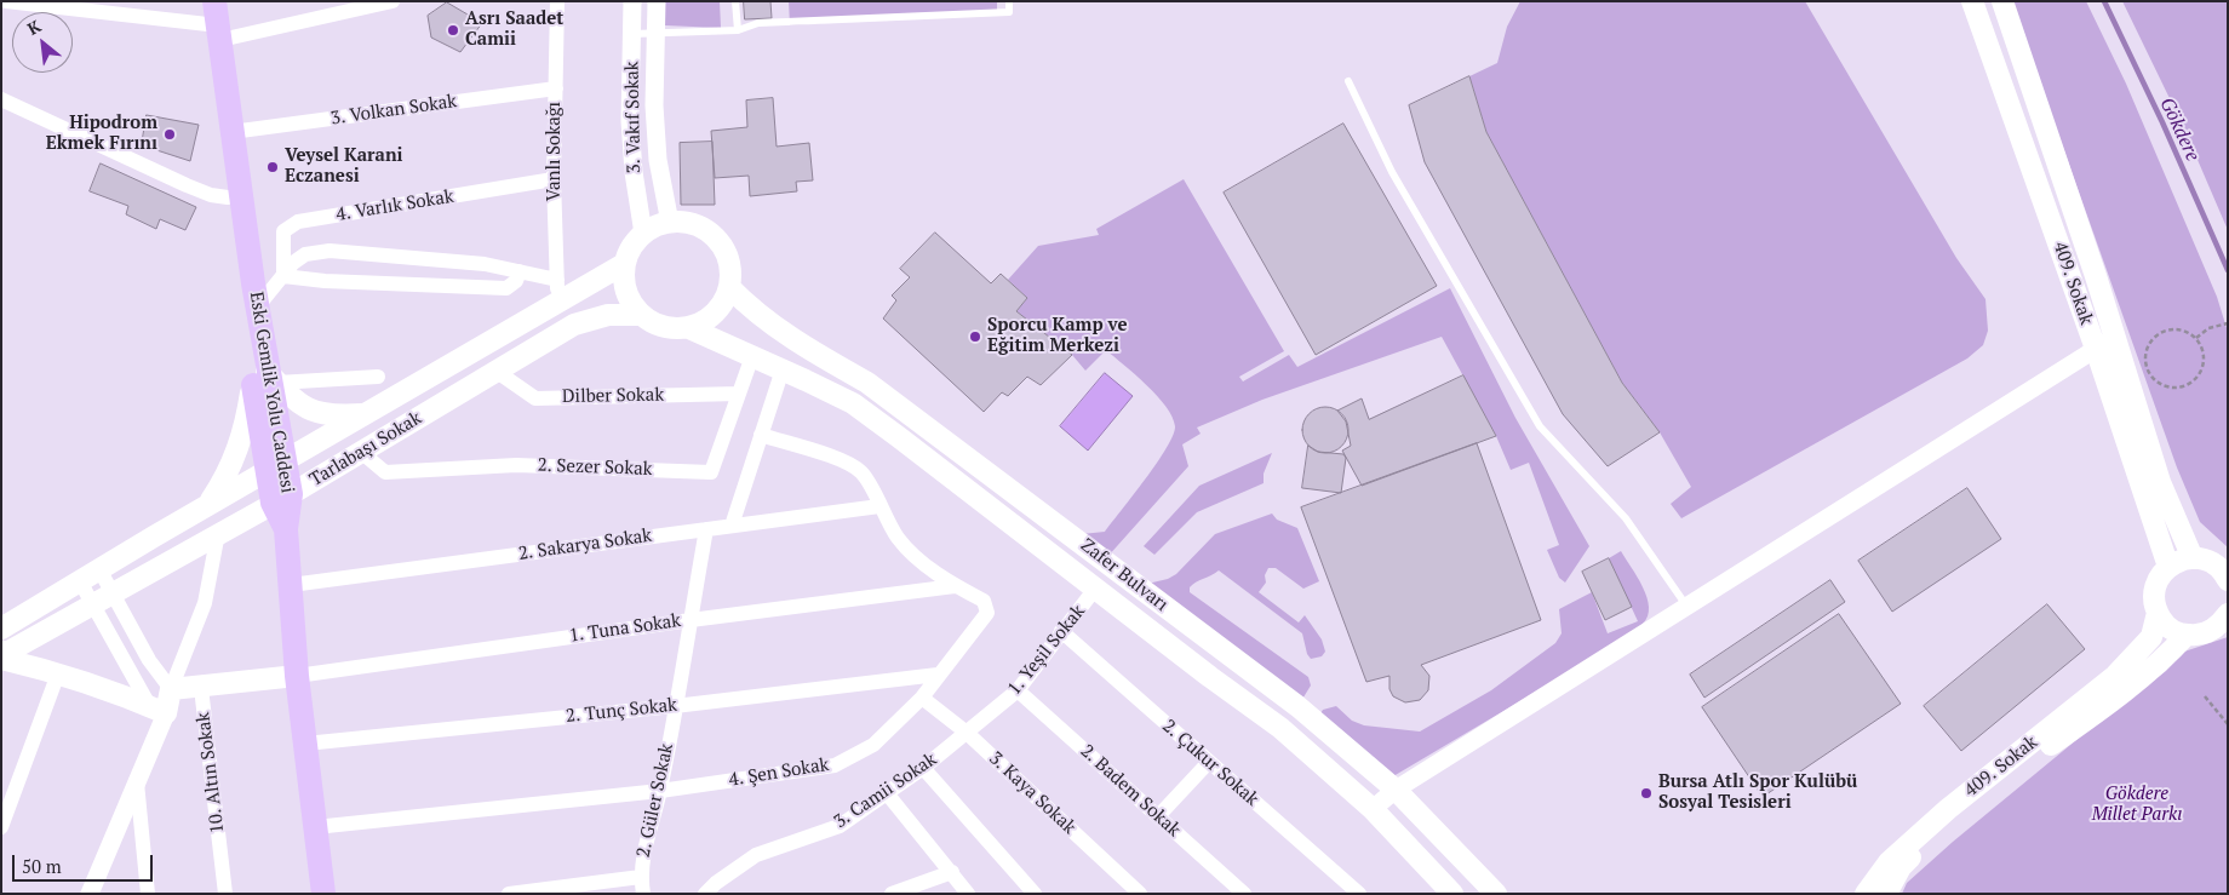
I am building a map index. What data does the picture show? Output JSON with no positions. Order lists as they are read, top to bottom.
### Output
{
  "streets": {
    "main road": [
      "409. Sokak",
      "Eski Gemlik Yolu Caddesi",
      "Tarlabaşı Sokak",
      "Zafer Bulvarı"
    ],
    "street": [
      "3. Volkan Sokak",
      "3. Vakıf Sokak",
      "Vanlı Sokağı",
      "4. Varlık Sokak",
      "Dilber Sokak",
      "2. Sezer Sokak",
      "2. Sakarya Sokak",
      "1. Tuna Sokak",
      "1. Yeşil Sokak",
      "2. Tunç Sokak",
      "2. Çukur Sokak",
      "10. Altın Sokak",
      "4. Şen Sokak",
      "3. Camii Sokak",
      "2. Badem Sokak",
      "3. Kaya Sokak",
      "2. Güler Sokak"
    ]
  },
  "crossings": [
    ["3. Volkan Sokak", "Vanlı Sokağı"],
    ["3. Volkan Sokak", "Eski Gemlik Yolu Caddesi"],
    ["3. Vakıf Sokak", "Tarlabaşı Sokak"],
    ["3. Vakıf Sokak", "Zafer Bulvarı"],
    ["Vanlı Sokağı", "4. Varlık Sokak"],
    ["Eski Gemlik Yolu Caddesi", "Tarlabaşı Sokak"],
    ["Eski Gemlik Yolu Caddesi", "2. Sakarya Sokak"],
    ["Eski Gemlik Yolu Caddesi", "1. Tuna Sokak"],
    ["Eski Gemlik Yolu Caddesi", "2. Tunç Sokak"],
    ["Eski Gemlik Yolu Caddesi", "4. Şen Sokak"],
    ["Dilber Sokak", "Tarlabaşı Sokak"],
    ["Dilber Sokak", "2. Sezer Sokak"],
    ["Tarlabaşı Sokak", "2. Sezer Sokak"],
    ["Tarlabaşı Sokak", "Zafer Bulvarı"],
    ["2. Sezer Sokak", "Zafer Bulvarı"],
    ["2. Sakarya Sokak", "4. Şen Sokak"],
    ["2. Sakarya Sokak", "2. Güler Sokak"],
    ["Zafer Bulvarı", "1. Yeşil Sokak"],
    ["1. Tuna Sokak", "4. Şen Sokak"],
    ["1. Tuna Sokak", "2. Güler Sokak"],
    ["1. Yeşil Sokak", "2. Çukur Sokak"],
    ["1. Yeşil Sokak", "3. Camii Sokak"],
    ["1. Yeşil Sokak", "2. Badem Sokak"],
    ["1. Yeşil Sokak", "3. Kaya Sokak"],
    ["2. Tunç Sokak", "4. Şen Sokak"],
    ["2. Tunç Sokak", "2. Güler Sokak"],
    ["4. Şen Sokak", "3. Kaya Sokak"],
    ["4. Şen Sokak", "2. Güler Sokak"],
    ["3. Camii Sokak", "3. Kaya Sokak"]
  ],
  "water": ["Gökdere"],
  "parks": ["Gökdere Millet Parkı"],
  "places": [
    "Asrı Saadet Camii",
    "Hipodrom Ekmek Fırını",
    "Veysel Karani Eczanesi",
    "Sporcu Kamp ve Eğitim Merkezi",
    "Bursa Atlı Spor Kulübü Sosyal Tesisleri"
  ],
  "scale_bar": "50 m",
  "north": "top left"
}
